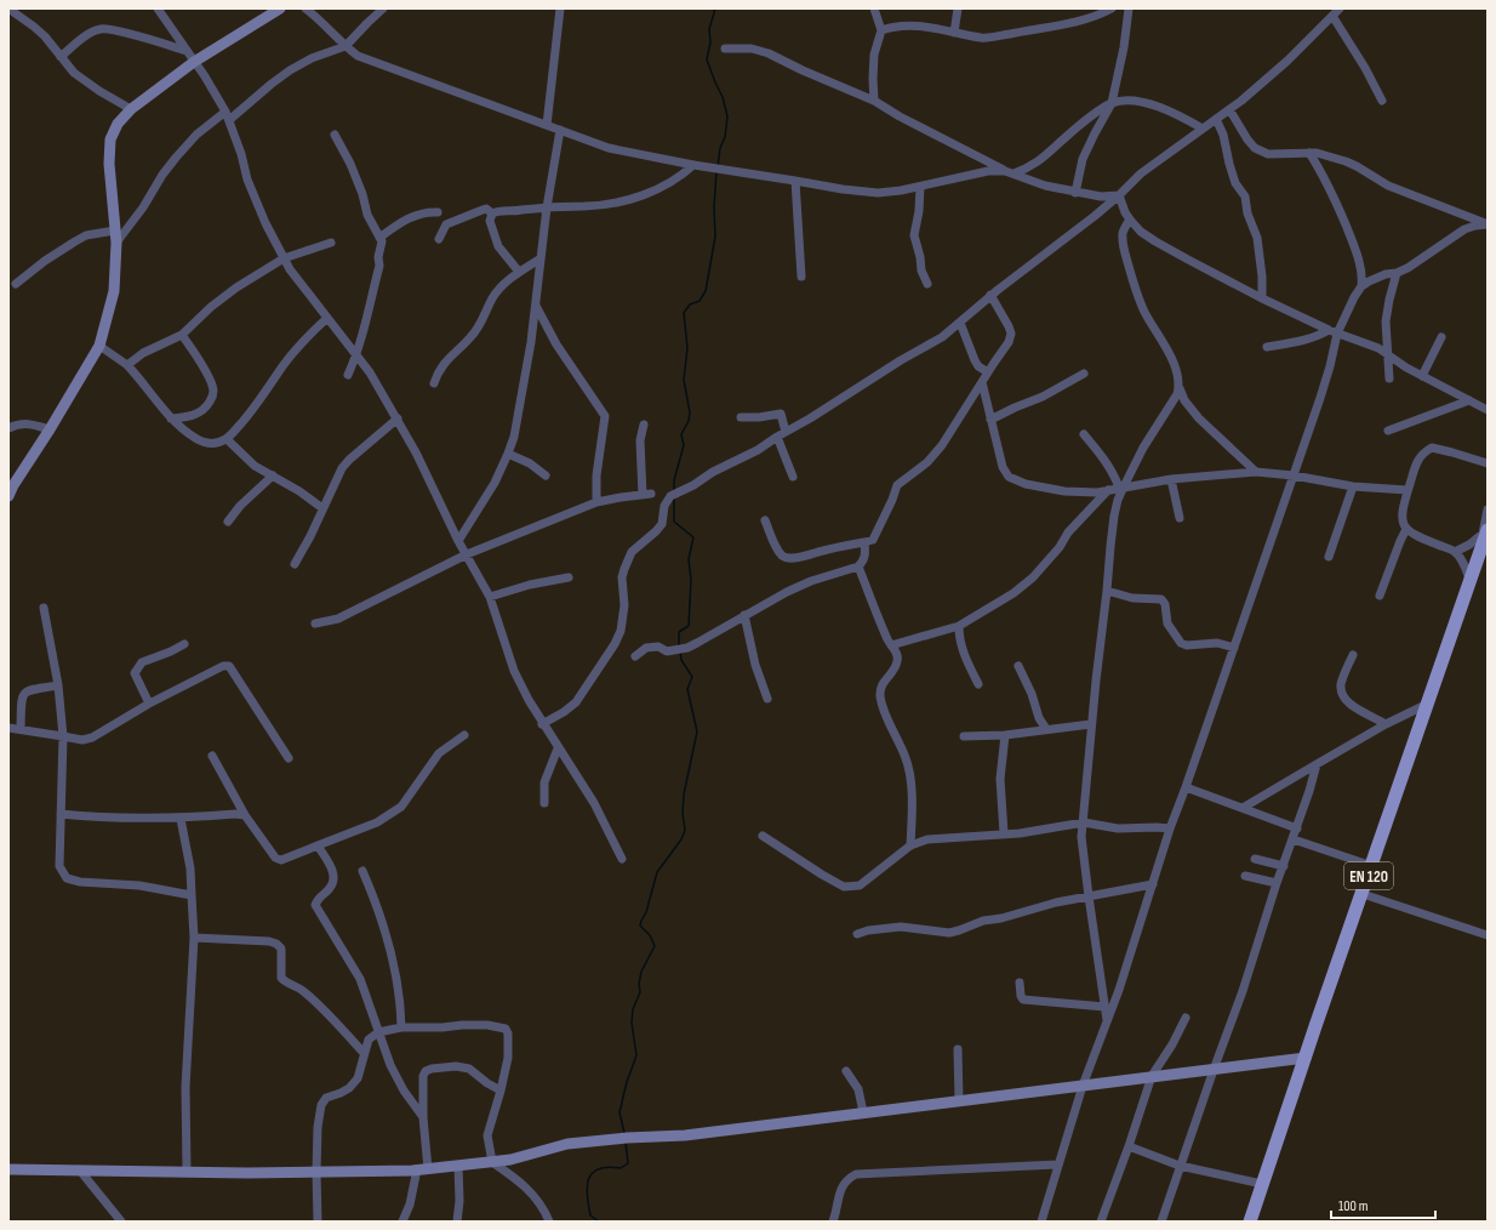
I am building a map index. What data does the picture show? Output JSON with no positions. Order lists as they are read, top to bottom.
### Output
{
  "streets": {
    "main road": ["EN 120"]
  },
  "scale_bar": "100 m"
}
